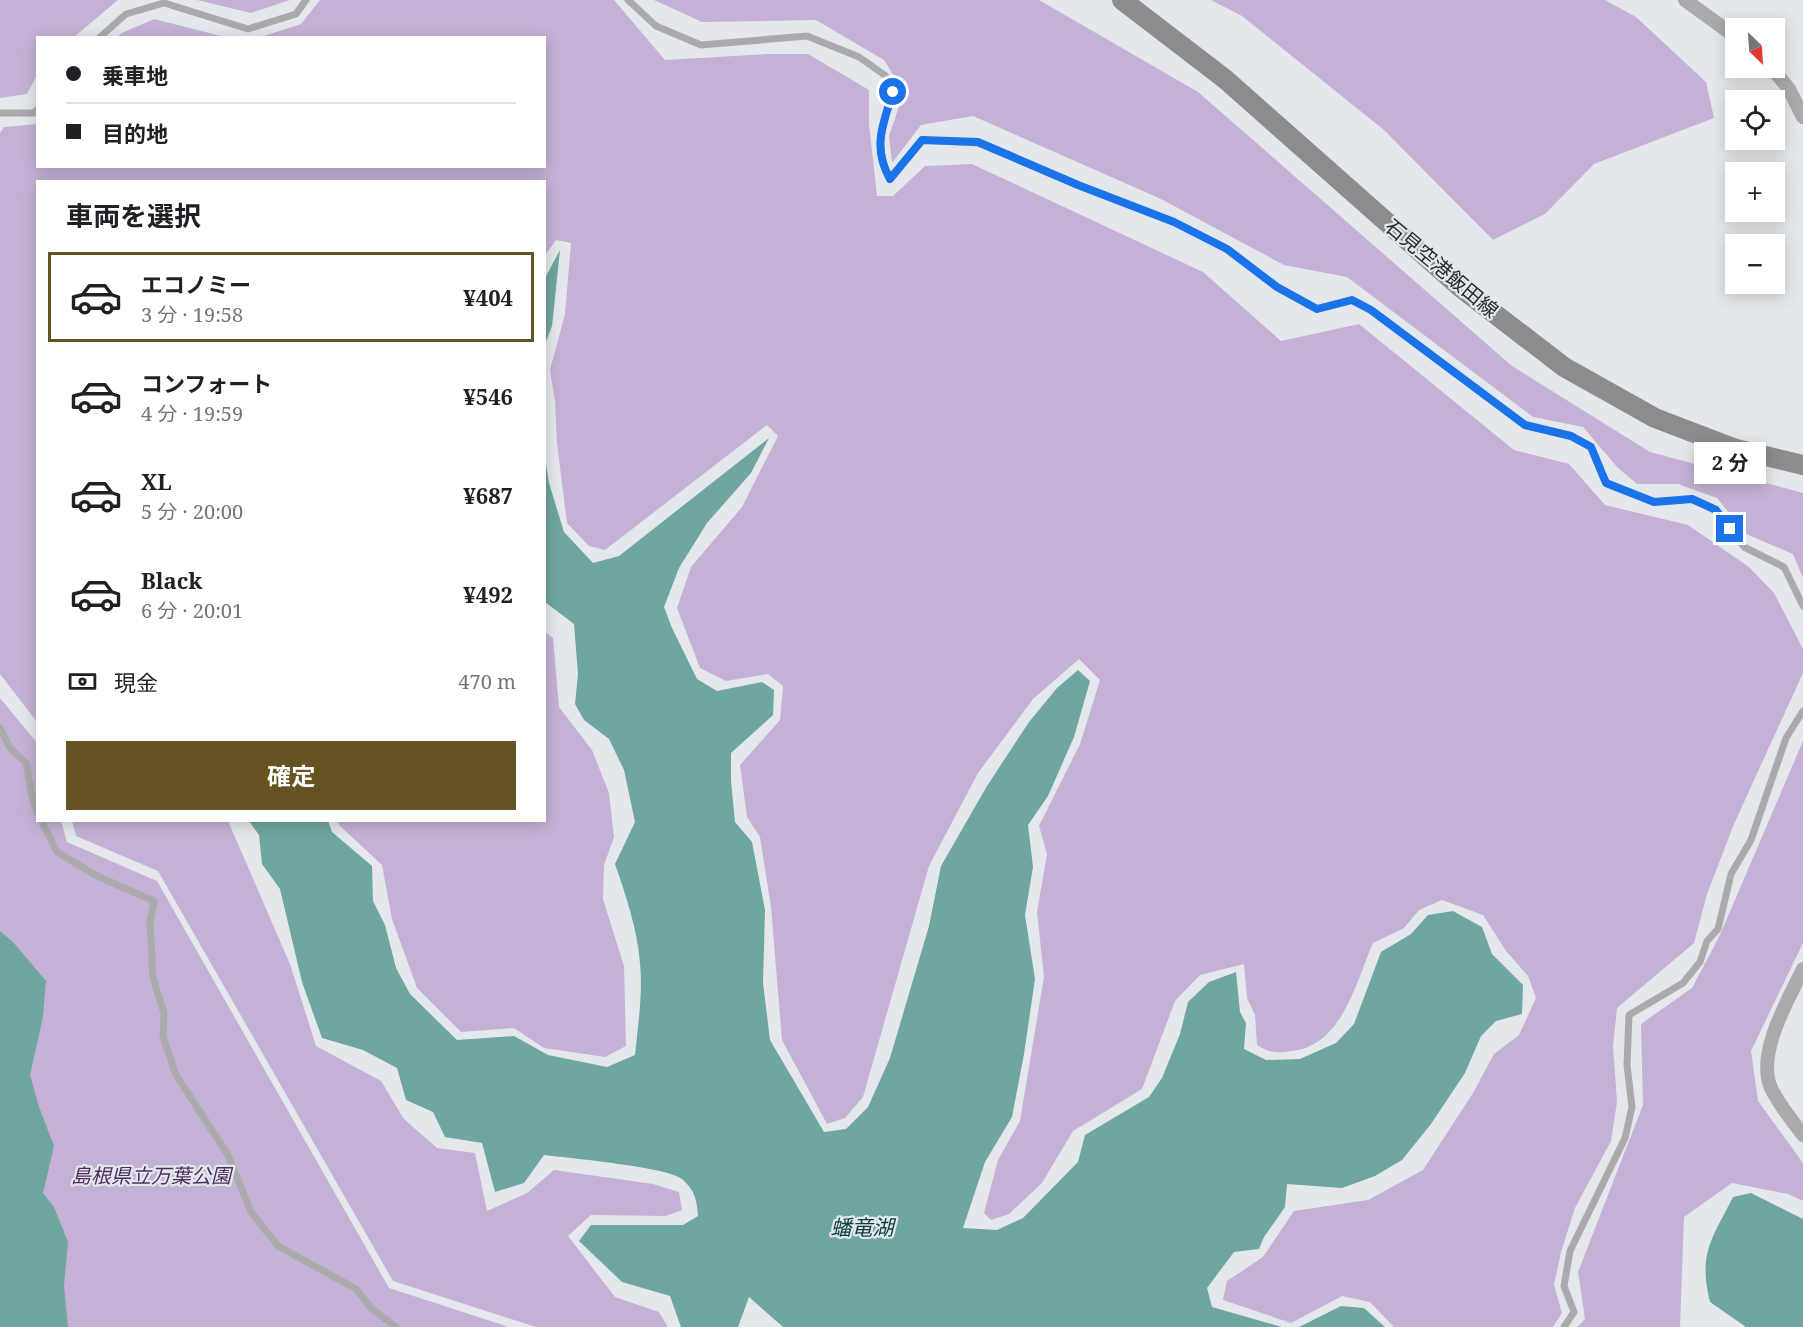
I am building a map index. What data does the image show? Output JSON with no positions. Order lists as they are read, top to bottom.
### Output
{
  "streets": {
    "main road": ["石見空港飯田線"]
  },
  "water": ["蟠竜湖"],
  "parks": ["島根県立万葉公園"],
  "north": "bottom right",
  "page": {
    "map_buttons": ["+", "−"],
    "banner": ["乗車地", "目的地"],
    "heading": "車両を選択",
    "list": [
      {
        "name": "エコノミー",
        "note": "3 分 · 19:58",
        "value": "¥404"
      },
      {
        "name": "コンフォート",
        "note": "4 分 · 19:59",
        "value": "¥546"
      },
      {
        "name": "XL",
        "note": "5 分 · 20:00",
        "value": "¥687"
      },
      {
        "name": "Black",
        "note": "6 分 · 20:01",
        "value": "¥492"
      }
    ],
    "bubble": "2 分",
    "pay": ["現金", "470 m"],
    "buttons": "確定"
  }
}
